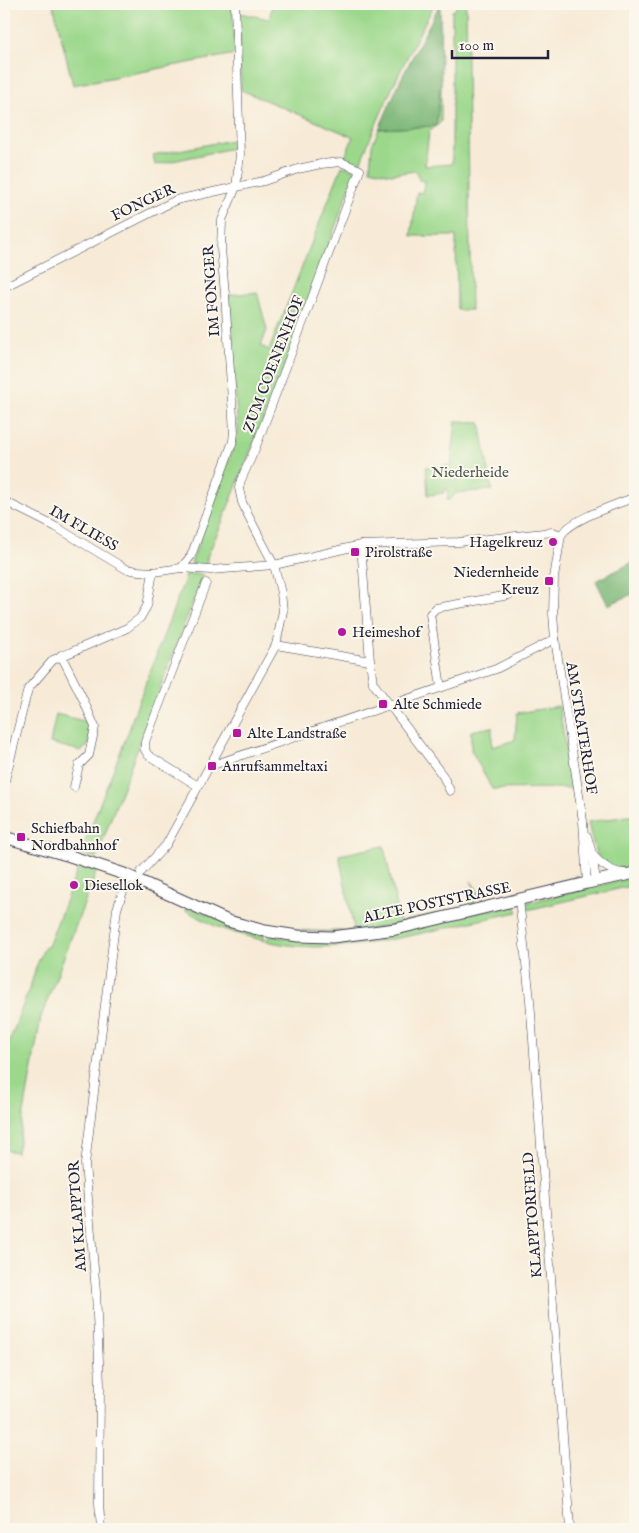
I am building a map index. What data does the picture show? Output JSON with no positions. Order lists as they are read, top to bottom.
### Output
{
  "streets": {
    "street": [
      "FONGER",
      "IM FONGER",
      "ZUM COENENHOF",
      "IM FLIESS",
      "AM STRATERHOF",
      "ALTE POSTSTRASSE",
      "KLAPPTORFELD",
      "AM KLAPPTOR"
    ]
  },
  "crossings": [
    ["FONGER", "IM FONGER"],
    ["FONGER", "ZUM COENENHOF"],
    ["AM STRATERHOF", "ALTE POSTSTRASSE"],
    ["ALTE POSTSTRASSE", "KLAPPTORFELD"],
    ["ALTE POSTSTRASSE", "AM KLAPPTOR"]
  ],
  "parks": ["Niederheide"],
  "places": {
    "other": ["Hagelkreuz", "Heimeshof", "Diesellok"],
    "transit": [
      "Pirolstraße",
      "Niedernheide Kreuz",
      "Alte Schmiede",
      "Alte Landstraße",
      "Anrufsammeltaxi",
      "Schiefbahn Nordbahnhof"
    ]
  },
  "scale_bar": "100 m"
}
